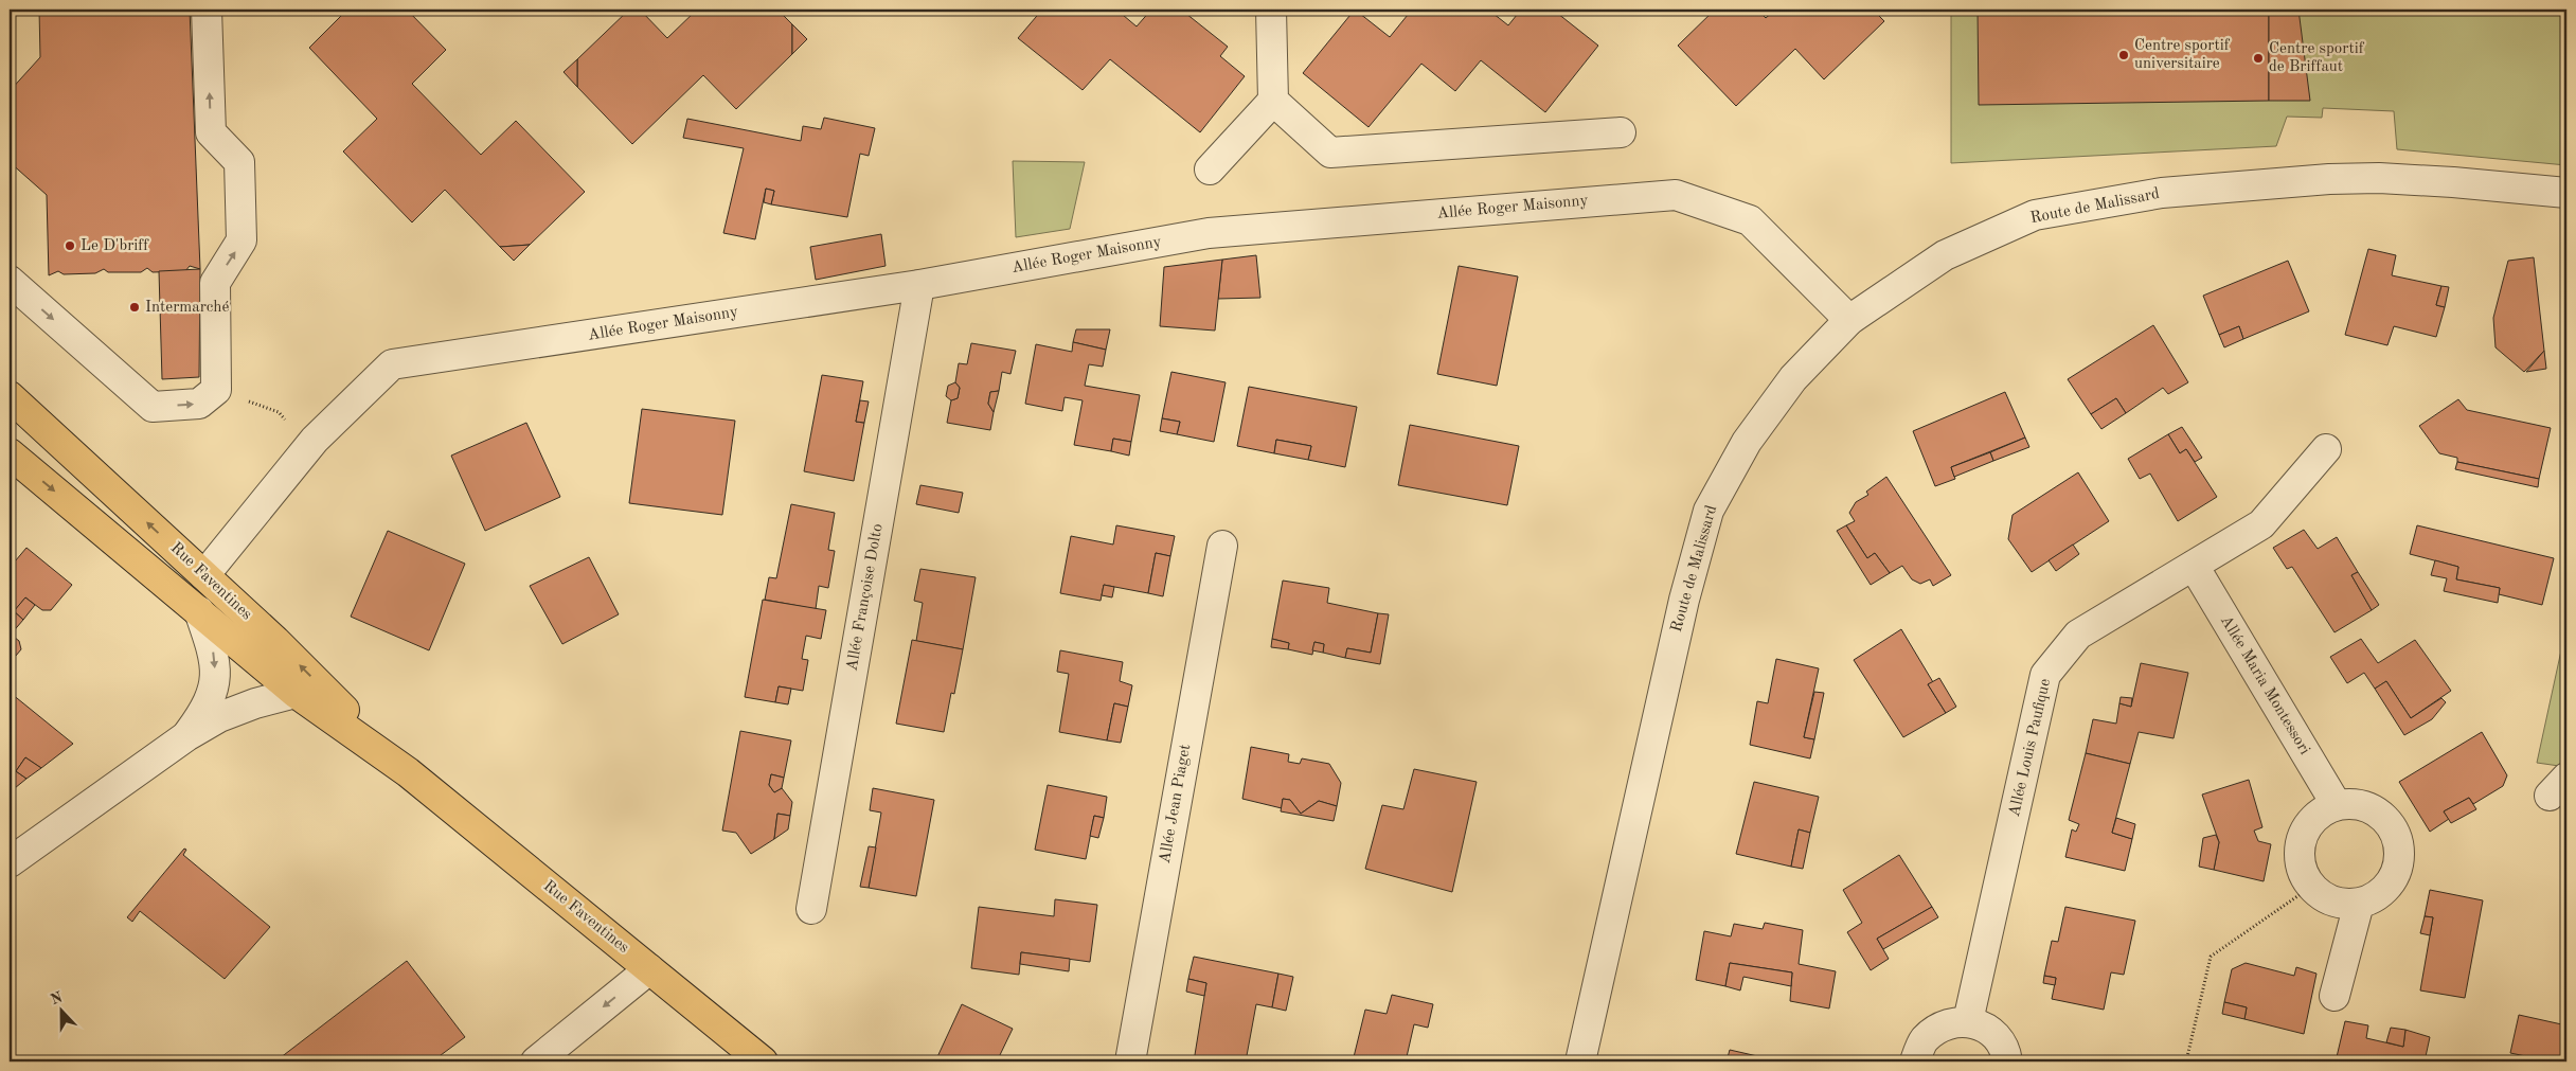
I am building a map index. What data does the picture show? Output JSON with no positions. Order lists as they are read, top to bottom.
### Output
{
  "streets": {
    "main road": ["Rue Faventines"],
    "street": [
      "Route de Malissard",
      "Allée Roger Maisonny",
      "Allée Françoise Dolto",
      "Allée Maria Montessori",
      "Allée Louis Paufique",
      "Allée Jean Piaget"
    ]
  },
  "crossings": [
    ["Route de Malissard", "Allée Roger Maisonny"],
    ["Allée Roger Maisonny", "Rue Faventines"],
    ["Allée Roger Maisonny", "Allée Françoise Dolto"],
    ["Allée Maria Montessori", "Allée Louis Paufique"]
  ],
  "places": [
    "Centre sportif universitaire",
    "Centre sportif de Briffaut",
    "Le D'briff",
    "Intermarché"
  ],
  "north": "top"
}
